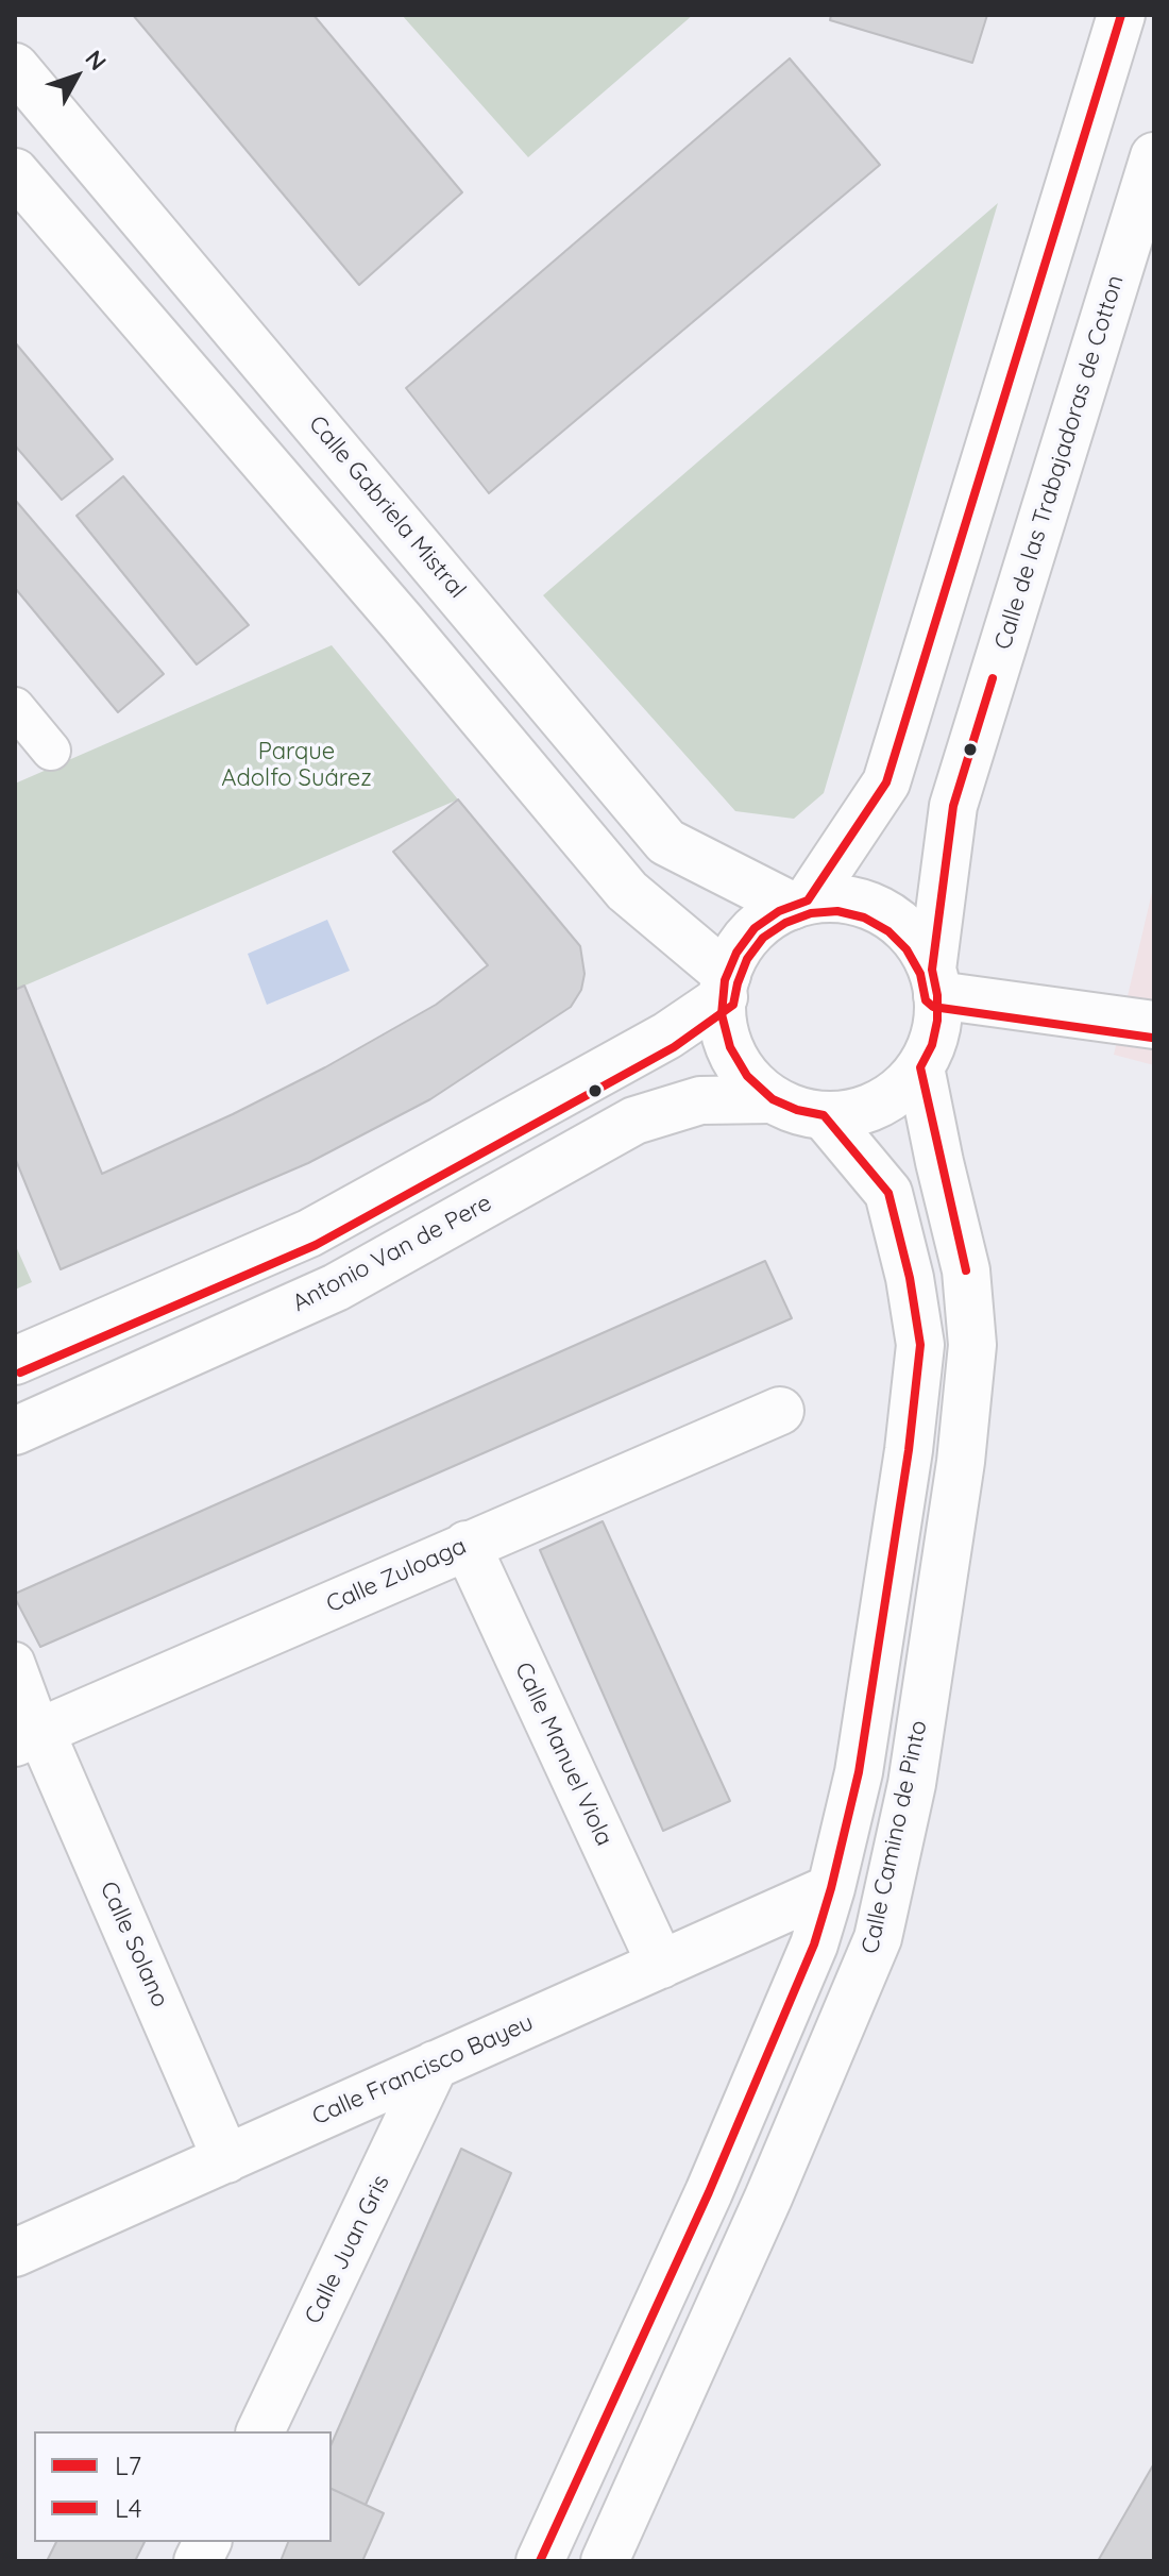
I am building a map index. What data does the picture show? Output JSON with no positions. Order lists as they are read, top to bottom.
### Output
{
  "streets": {
    "street": [
      "Calle de las Trabajadoras de Cotton",
      "Calle Gabriela Mistral",
      "Antonio Van de Pere",
      "Calle Zuloaga",
      "Calle Manuel Viola",
      "Calle Camino de Pinto",
      "Calle Solano",
      "Calle Francisco Bayeu",
      "Calle Juan Gris"
    ]
  },
  "crossings": [
    ["Calle de las Trabajadoras de Cotton", "Calle Gabriela Mistral"],
    ["Calle de las Trabajadoras de Cotton", "Antonio Van de Pere"],
    ["Calle de las Trabajadoras de Cotton", "Calle Camino de Pinto"],
    ["Calle Gabriela Mistral", "Antonio Van de Pere"],
    ["Calle Gabriela Mistral", "Calle Camino de Pinto"],
    ["Antonio Van de Pere", "Calle Camino de Pinto"],
    ["Calle Zuloaga", "Calle Manuel Viola"],
    ["Calle Zuloaga", "Calle Solano"],
    ["Calle Manuel Viola", "Calle Francisco Bayeu"],
    ["Calle Camino de Pinto", "Calle Francisco Bayeu"],
    ["Calle Solano", "Calle Francisco Bayeu"],
    ["Calle Francisco Bayeu", "Calle Juan Gris"]
  ],
  "parks": ["Parque Adolfo Suárez"],
  "lines": ["transit line L7", "transit line L4"],
  "legend": ["L7", "L4"],
  "north": "top right"
}
